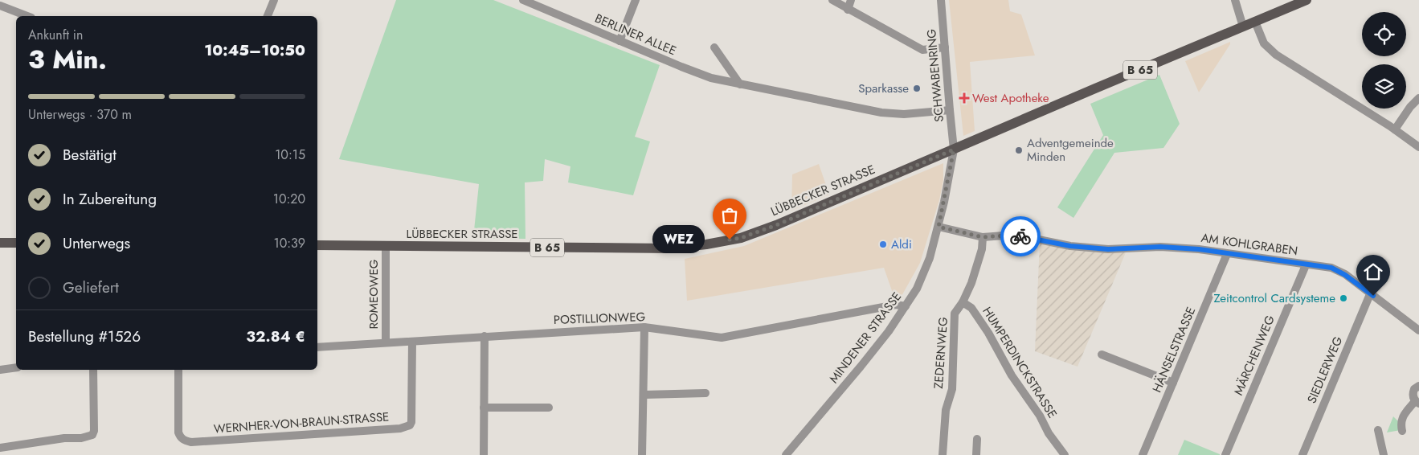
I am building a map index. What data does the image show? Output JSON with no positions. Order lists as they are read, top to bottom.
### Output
{
  "streets": {
    "main road": ["B 65", "LÜBBECKER STRASSE"],
    "street": [
      "BERLINER ALLEE",
      "SCHWABENRING",
      "AM KOHLGRABEN",
      "ROMEOWEG",
      "POSTILLIONWEG",
      "MINDENER STRASSE",
      "HÄNSELSTRASSE",
      "ZEDERNWEG",
      "MÄRCHENWEG",
      "HUMPERDINCKSTRASSE",
      "SIEDLERWEG",
      "WERNHER-VON-BRAUN-STRASSE"
    ]
  },
  "crossings": [
    ["BERLINER ALLEE", "SCHWABENRING"],
    ["SCHWABENRING", "LÜBBECKER STRASSE"],
    ["SCHWABENRING", "MINDENER STRASSE"],
    ["LÜBBECKER STRASSE", "ROMEOWEG"],
    ["LÜBBECKER STRASSE", "MINDENER STRASSE"],
    ["AM KOHLGRABEN", "MINDENER STRASSE"],
    ["AM KOHLGRABEN", "HÄNSELSTRASSE"],
    ["AM KOHLGRABEN", "MÄRCHENWEG"],
    ["AM KOHLGRABEN", "SIEDLERWEG"],
    ["ROMEOWEG", "POSTILLIONWEG"],
    ["POSTILLIONWEG", "MINDENER STRASSE"],
    ["POSTILLIONWEG", "WERNHER-VON-BRAUN-STRASSE"],
    ["ZEDERNWEG", "HUMPERDINCKSTRASSE"]
  ],
  "places": {
    "other": [
      "Sparkasse",
      "Adventgemeinde Minden",
      "WEZ",
      "Aldi",
      "Zeitcontrol Cardsysteme"
    ],
    "health": ["West Apotheke"]
  },
  "page": {
    "heading": ["3 Min.", "Ankunft in", "10:45–10:50"],
    "panel": ["Bestellung #1526", "32.84 €"],
    "bar": "Unterwegs · 370 m",
    "list": [
      ["Bestätigt", "10:15"],
      ["In Zubereitung", "10:20"],
      ["Unterwegs", "10:39"],
      "Geliefert"
    ],
    "bubble": "WEZ"
  }
}
